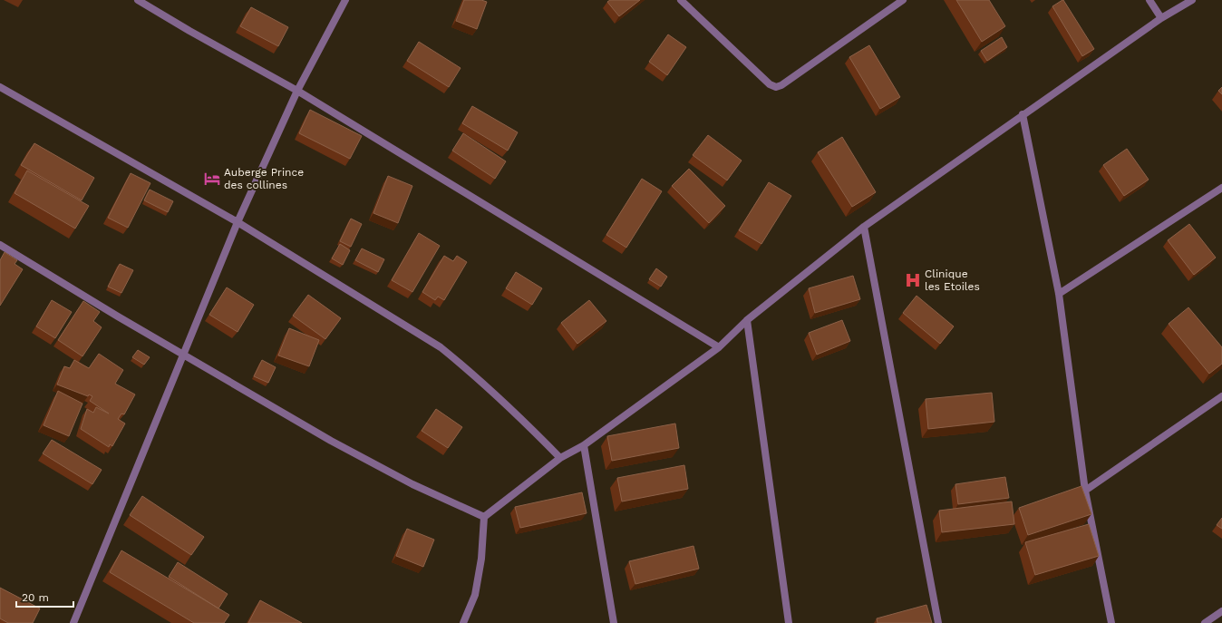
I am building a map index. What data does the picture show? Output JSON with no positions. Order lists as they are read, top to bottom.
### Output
{
  "places": {
    "hotel": ["Auberge Prince des collines"],
    "hospital": ["Clinique les Etoiles"]
  },
  "scale_bar": "20 m"
}
